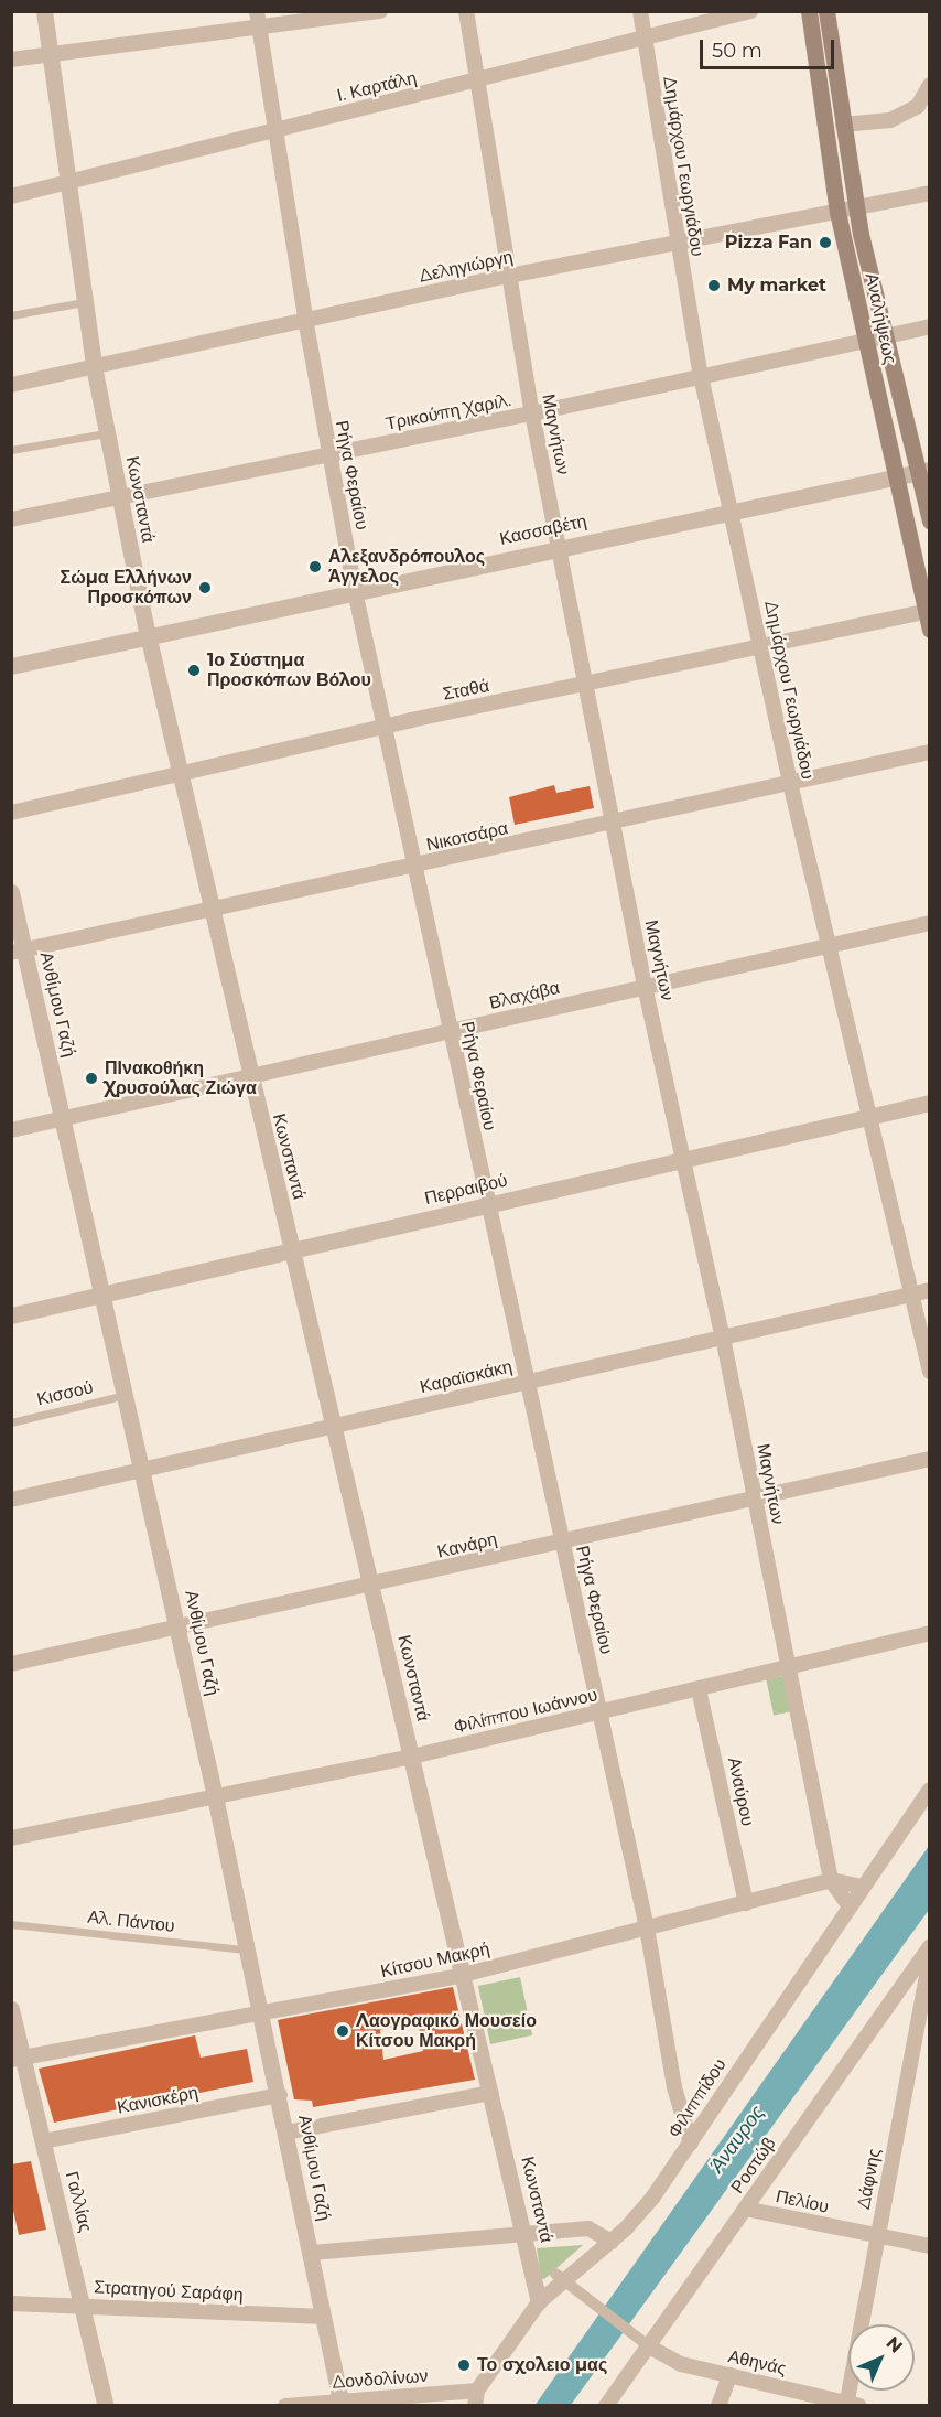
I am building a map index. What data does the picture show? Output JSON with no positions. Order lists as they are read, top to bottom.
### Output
{
  "streets": {
    "main road": ["Αναλήψεως"],
    "street": [
      "Ι. Καρτάλη",
      "Δημάρχου Γεωργιάδου",
      "Δεληγιώργη",
      "Τρικούπη Χαριλ.",
      "Μαγνήτων",
      "Ρήγα Φεραίου",
      "Κωνσταντά",
      "Κασσαβέτη",
      "Σταθά",
      "Νικοτσάρα",
      "Βλαχάβα",
      "Ανθίμου Γαζή",
      "Περραιβού",
      "Καραϊσκάκη",
      "Κανάρη",
      "Φιλίππου Ιωάννου",
      "Αναύρου",
      "Κίτσου Μακρή",
      "Φιλιππίδου",
      "Κανισκέρη",
      "Ροστώβ",
      "Δάφνης",
      "Γαλλίας",
      "Πελίου",
      "Στρατηγού Σαράφη",
      "Αθηνάς",
      "Δονδολίνων"
    ],
    "lane": ["Κισσού", "Αλ. Πάντου"]
  },
  "crossings": [
    ["Ι. Καρτάλη", "Δημάρχου Γεωργιάδου"],
    ["Ι. Καρτάλη", "Μαγνήτων"],
    ["Ι. Καρτάλη", "Ρήγα Φεραίου"],
    ["Ι. Καρτάλη", "Κωνσταντά"],
    ["Δημάρχου Γεωργιάδου", "Δεληγιώργη"],
    ["Δημάρχου Γεωργιάδου", "Τρικούπη Χαριλ."],
    ["Δημάρχου Γεωργιάδου", "Κασσαβέτη"],
    ["Δημάρχου Γεωργιάδου", "Σταθά"],
    ["Δημάρχου Γεωργιάδου", "Νικοτσάρα"],
    ["Δημάρχου Γεωργιάδου", "Βλαχάβα"],
    ["Δημάρχου Γεωργιάδου", "Περραιβού"],
    ["Δημάρχου Γεωργιάδου", "Καραϊσκάκη"],
    ["Δεληγιώργη", "Αναλήψεως"],
    ["Δεληγιώργη", "Μαγνήτων"],
    ["Δεληγιώργη", "Ρήγα Φεραίου"],
    ["Δεληγιώργη", "Κωνσταντά"],
    ["Αναλήψεως", "Τρικούπη Χαριλ."],
    ["Αναλήψεως", "Κασσαβέτη"],
    ["Αναλήψεως", "Σταθά"],
    ["Τρικούπη Χαριλ.", "Μαγνήτων"],
    ["Τρικούπη Χαριλ.", "Ρήγα Φεραίου"],
    ["Τρικούπη Χαριλ.", "Κωνσταντά"],
    ["Μαγνήτων", "Κασσαβέτη"],
    ["Μαγνήτων", "Σταθά"],
    ["Μαγνήτων", "Νικοτσάρα"],
    ["Μαγνήτων", "Βλαχάβα"],
    ["Μαγνήτων", "Περραιβού"],
    ["Μαγνήτων", "Καραϊσκάκη"],
    ["Μαγνήτων", "Κανάρη"],
    ["Μαγνήτων", "Φιλίππου Ιωάννου"],
    ["Μαγνήτων", "Κίτσου Μακρή"],
    ["Μαγνήτων", "Φιλιππίδου"],
    ["Ρήγα Φεραίου", "Κασσαβέτη"],
    ["Ρήγα Φεραίου", "Σταθά"],
    ["Ρήγα Φεραίου", "Νικοτσάρα"],
    ["Ρήγα Φεραίου", "Βλαχάβα"],
    ["Ρήγα Φεραίου", "Περραιβού"],
    ["Ρήγα Φεραίου", "Καραϊσκάκη"],
    ["Ρήγα Φεραίου", "Κανάρη"],
    ["Ρήγα Φεραίου", "Φιλίππου Ιωάννου"],
    ["Ρήγα Φεραίου", "Κίτσου Μακρή"],
    ["Ρήγα Φεραίου", "Φιλιππίδου"],
    ["Κωνσταντά", "Κασσαβέτη"],
    ["Κωνσταντά", "Σταθά"],
    ["Κωνσταντά", "Νικοτσάρα"],
    ["Κωνσταντά", "Βλαχάβα"],
    ["Κωνσταντά", "Περραιβού"],
    ["Κωνσταντά", "Καραϊσκάκη"],
    ["Κωνσταντά", "Κανάρη"],
    ["Κωνσταντά", "Φιλίππου Ιωάννου"],
    ["Κωνσταντά", "Κίτσου Μακρή"],
    ["Κωνσταντά", "Φιλιππίδου"],
    ["Νικοτσάρα", "Ανθίμου Γαζή"],
    ["Βλαχάβα", "Ανθίμου Γαζή"],
    ["Ανθίμου Γαζή", "Περραιβού"],
    ["Ανθίμου Γαζή", "Καραϊσκάκη"],
    ["Ανθίμου Γαζή", "Κισσού"],
    ["Ανθίμου Γαζή", "Κανάρη"],
    ["Ανθίμου Γαζή", "Φιλίππου Ιωάννου"],
    ["Ανθίμου Γαζή", "Αλ. Πάντου"],
    ["Ανθίμου Γαζή", "Κίτσου Μακρή"],
    ["Ανθίμου Γαζή", "Κανισκέρη"],
    ["Ανθίμου Γαζή", "Στρατηγού Σαράφη"],
    ["Ανθίμου Γαζή", "Δονδολίνων"],
    ["Φιλίππου Ιωάννου", "Αναύρου"],
    ["Αναύρου", "Κίτσου Μακρή"],
    ["Κίτσου Μακρή", "Φιλιππίδου"],
    ["Κίτσου Μακρή", "Γαλλίας"],
    ["Φιλιππίδου", "Δονδολίνων"],
    ["Κανισκέρη", "Γαλλίας"],
    ["Ροστώβ", "Πελίου"],
    ["Ροστώβ", "Αθηνάς"],
    ["Δάφνης", "Πελίου"],
    ["Δάφνης", "Αθηνάς"],
    ["Γαλλίας", "Στρατηγού Σαράφη"]
  ],
  "water": ["Άναυρος"],
  "places": [
    "Pizza Fan",
    "My market",
    "Αλεξανδρόπουλος Άγγελος",
    "Σώμα Ελλήνων Προσκόπων",
    "1ο Σύστημα Προσκόπων Βόλου",
    "ΠΙνακοθήκη Χρυσούλας Ζιώγα",
    "Λαογραφικό Μουσείο Κίτσου Μακρή",
    "Το σχολειο μας"
  ],
  "scale_bar": "50 m",
  "north": "top right"
}
